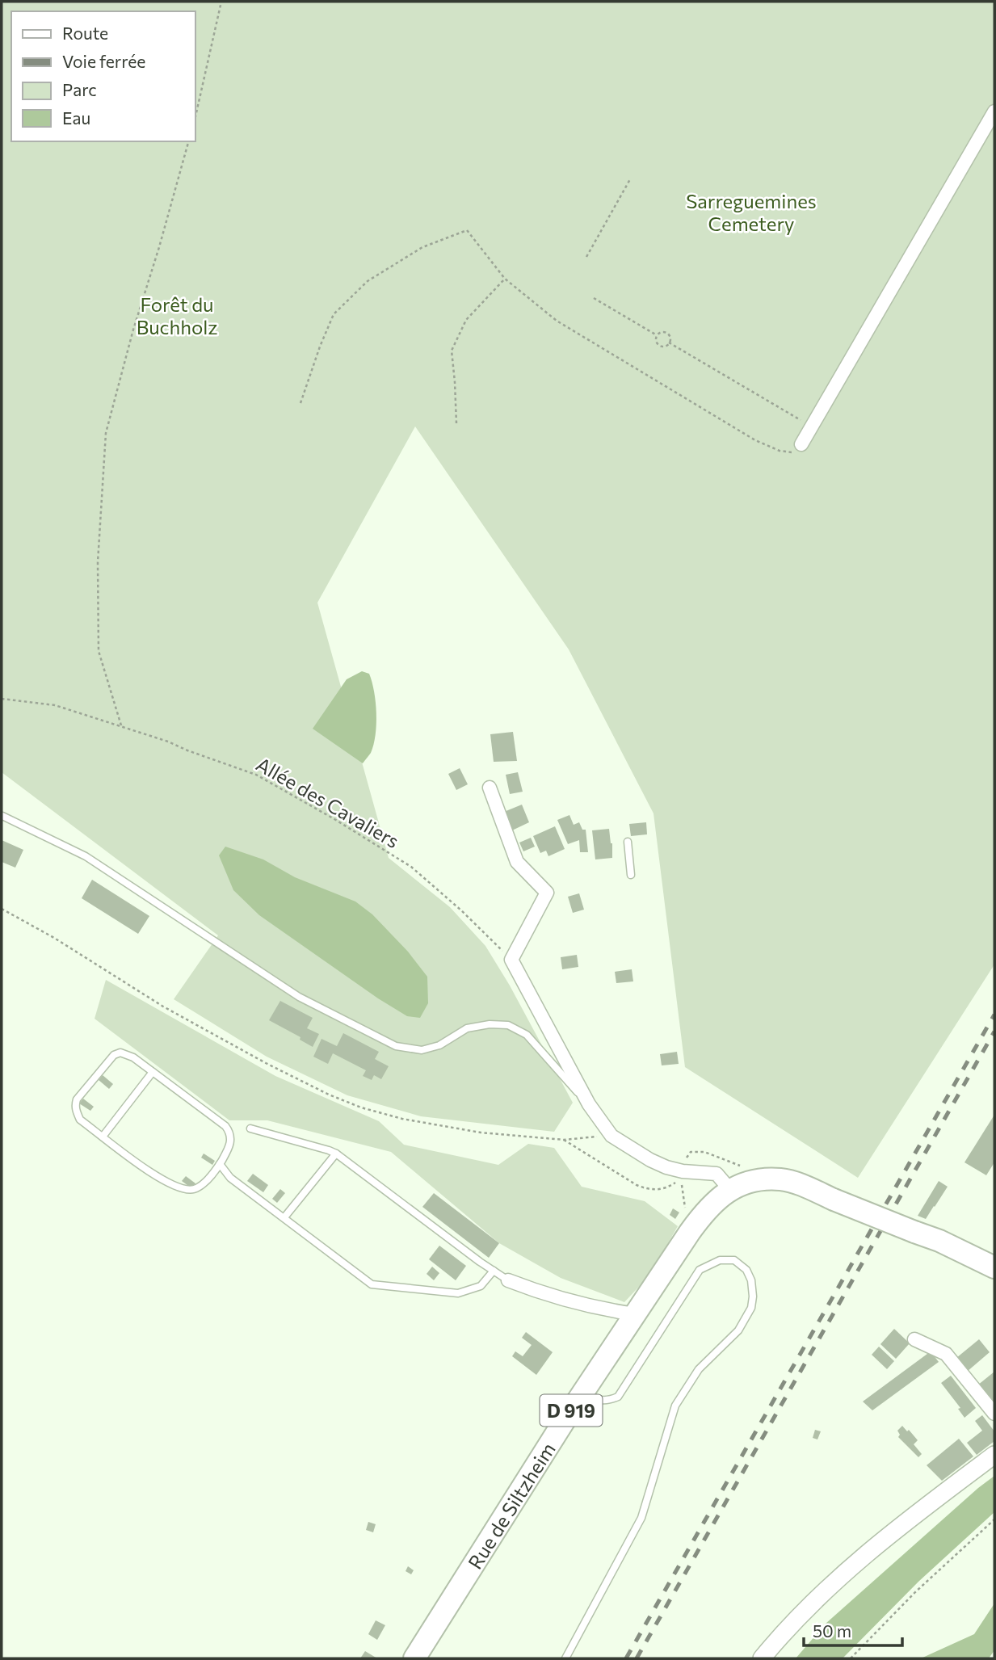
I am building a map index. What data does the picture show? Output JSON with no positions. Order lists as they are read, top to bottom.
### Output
{
  "streets": {
    "main road": ["D 919", "Rue de Siltzheim"],
    "path": ["Allée des Cavaliers"]
  },
  "crossings": [
    ["D 919", "Rue de Siltzheim"]
  ],
  "parks": ["Sarreguemines Cemetery", "Forêt du Buchholz"],
  "legend": [
    "Route",
    "Voie ferrée",
    "Parc",
    "Eau"
  ],
  "scale_bar": "50 m"
}
